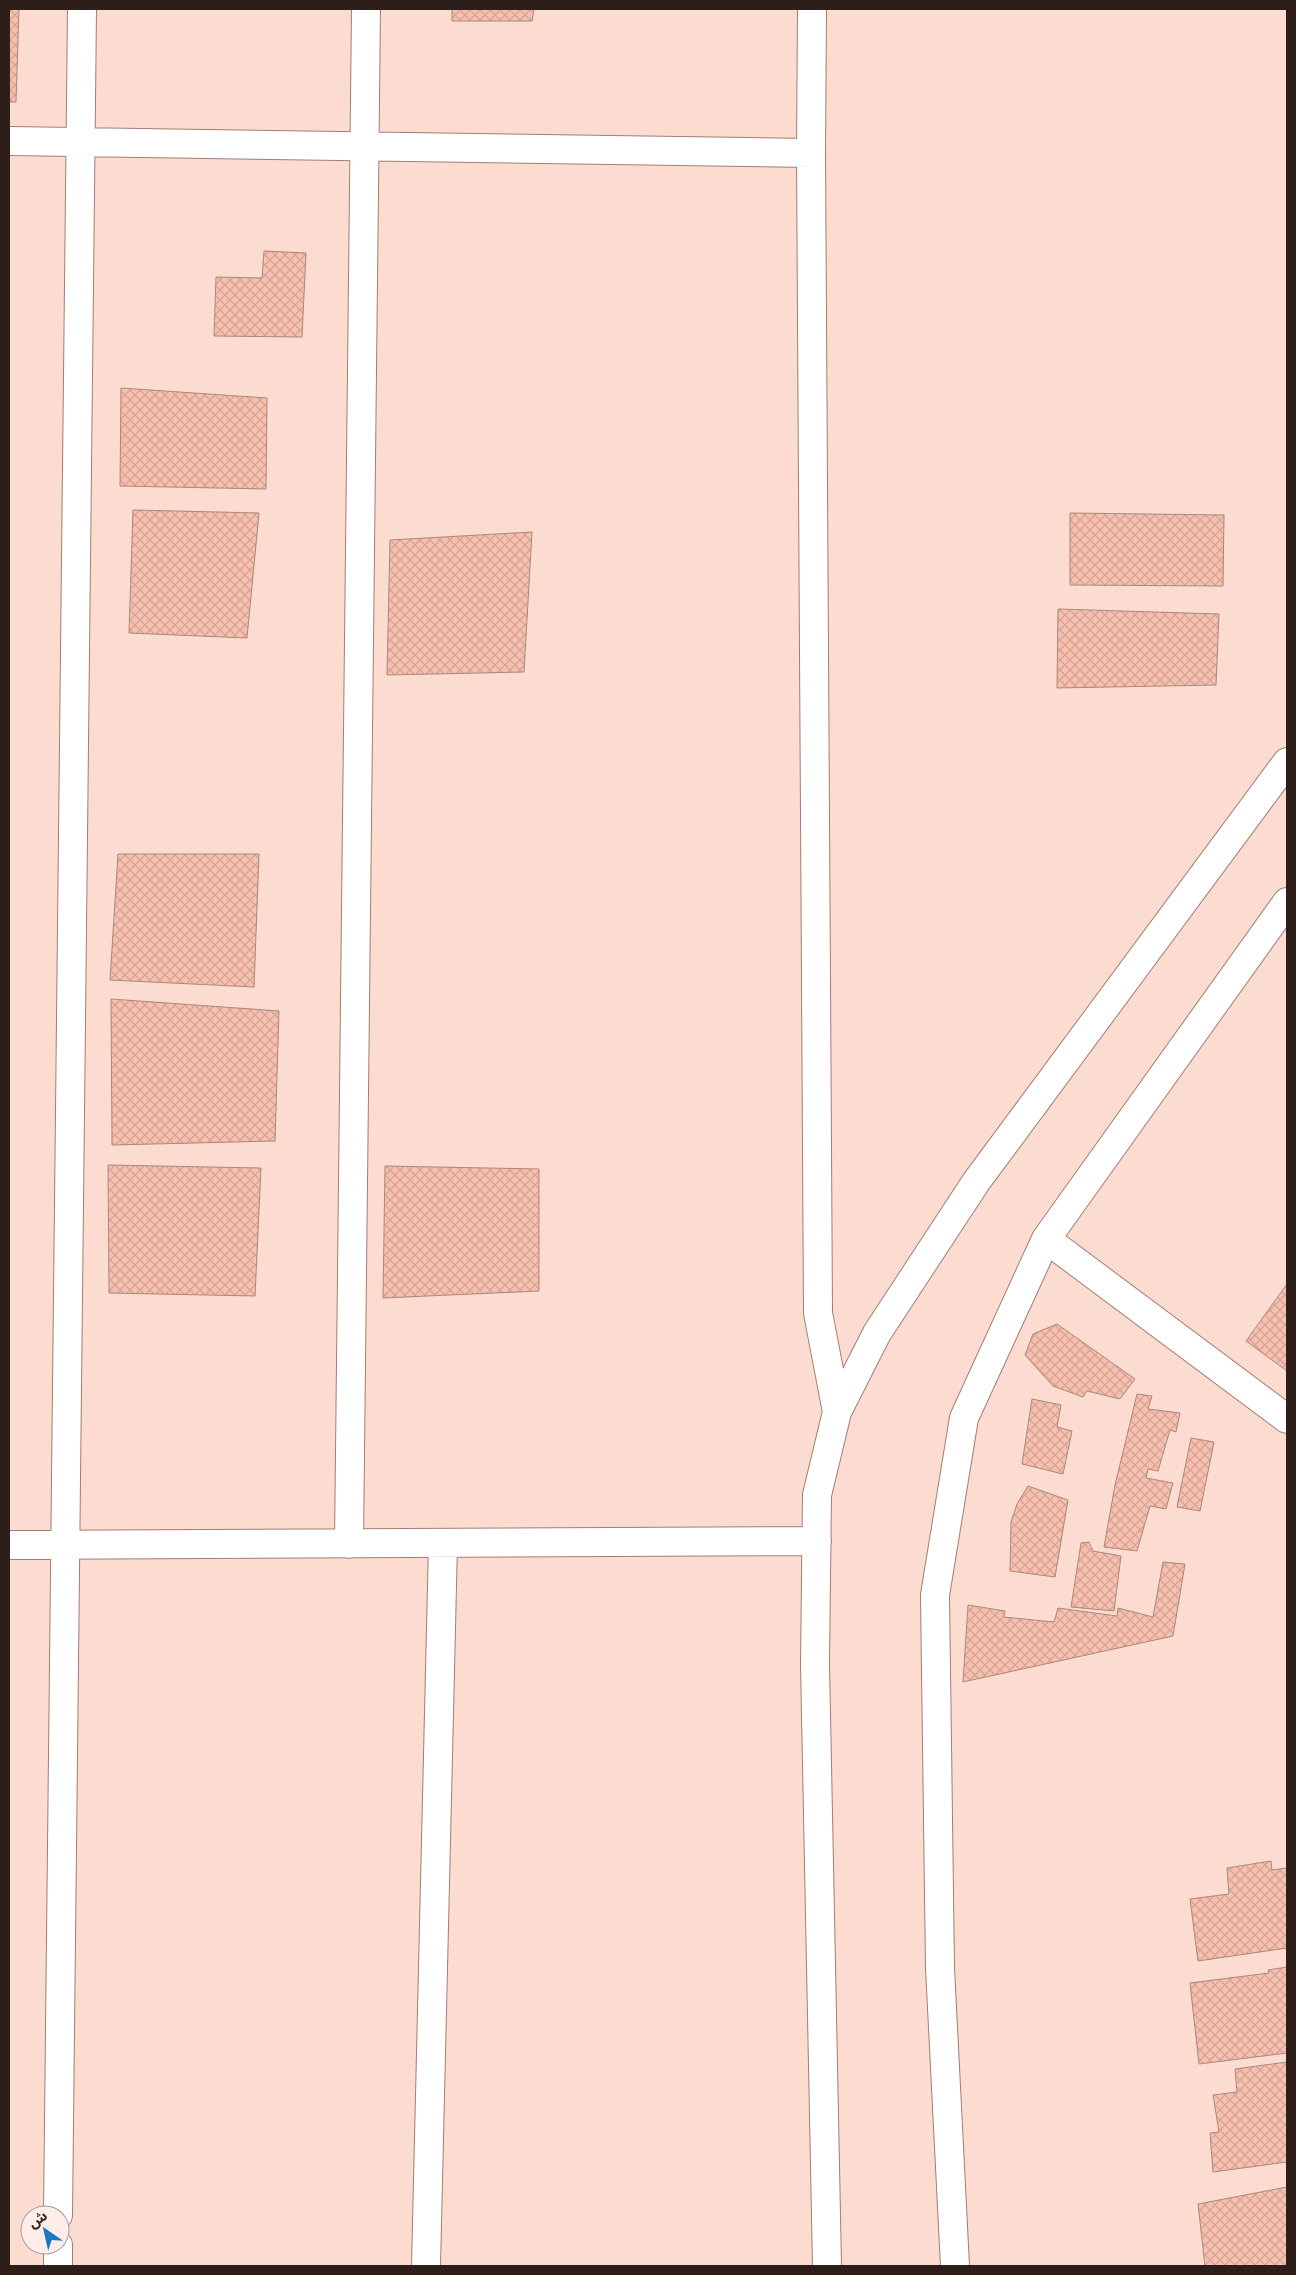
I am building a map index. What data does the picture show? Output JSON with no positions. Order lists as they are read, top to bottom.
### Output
{
  "north": "top left"
}
